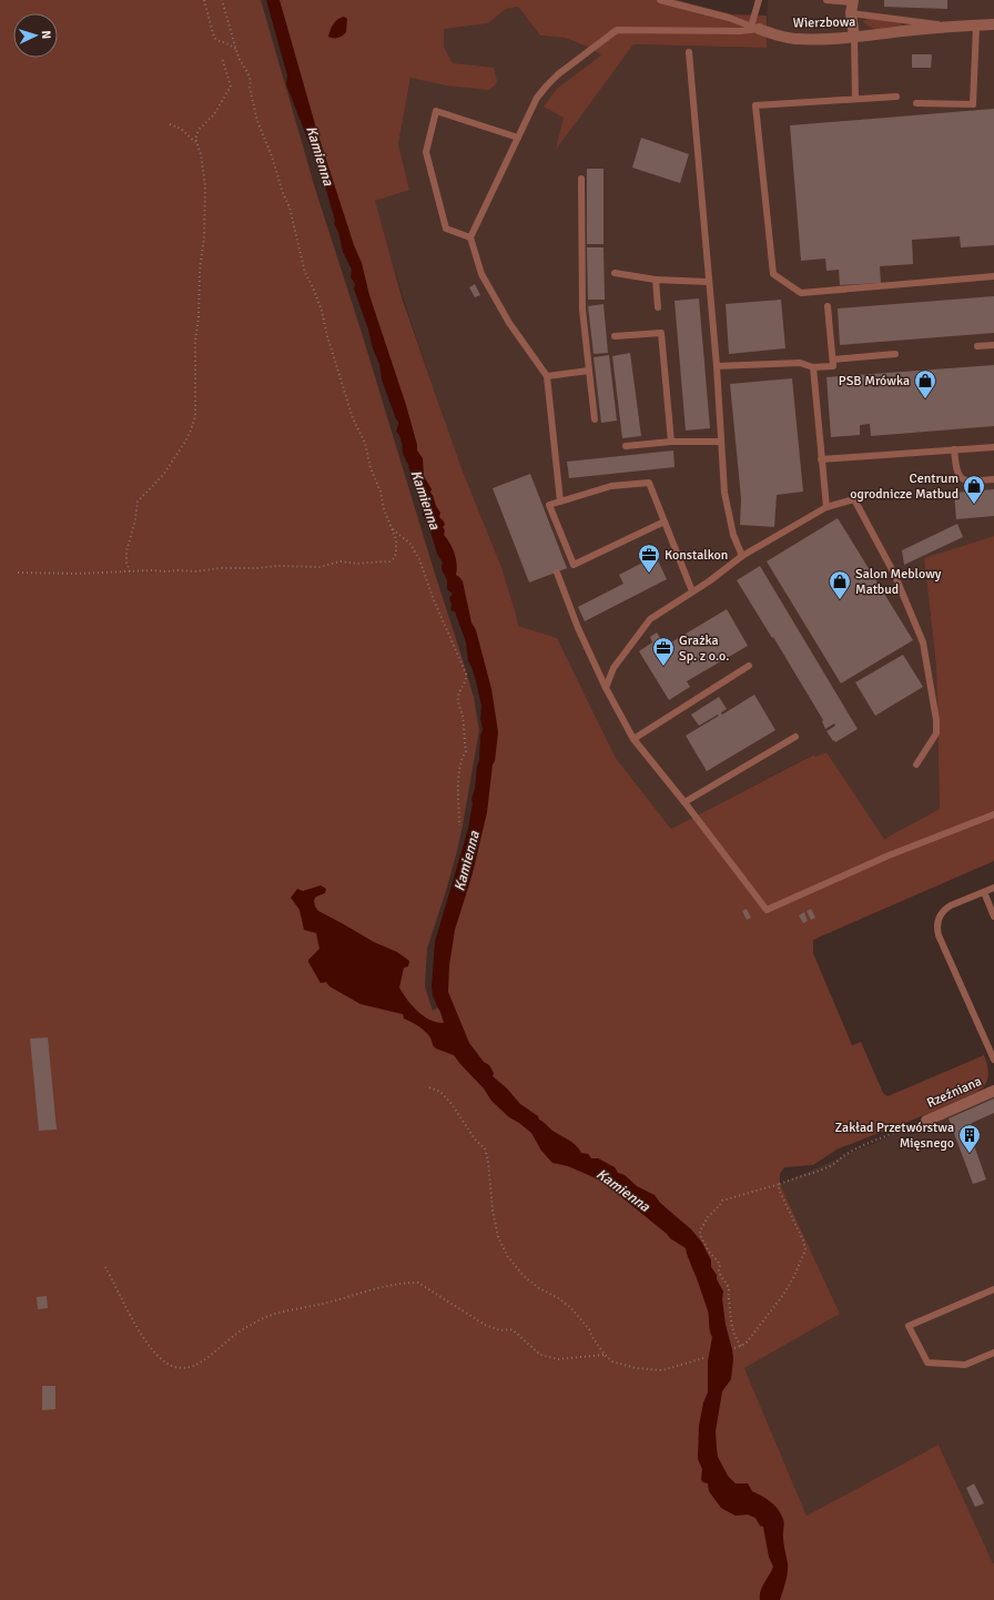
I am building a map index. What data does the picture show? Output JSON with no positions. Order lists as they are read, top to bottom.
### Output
{
  "streets": {
    "street": ["Wierzbowa", "Rzeźniana"]
  },
  "water": ["Kamienna"],
  "places": {
    "shop": ["PSB Mrówka", "Centrum ogrodnicze Matbud", "Salon Meblowy Matbud"],
    "office": ["Konstalkon", "Grażka Sp. z o.o."],
    "building": ["Zakład Przetwórstwa Mięsnego"]
  },
  "north": "right"
}
